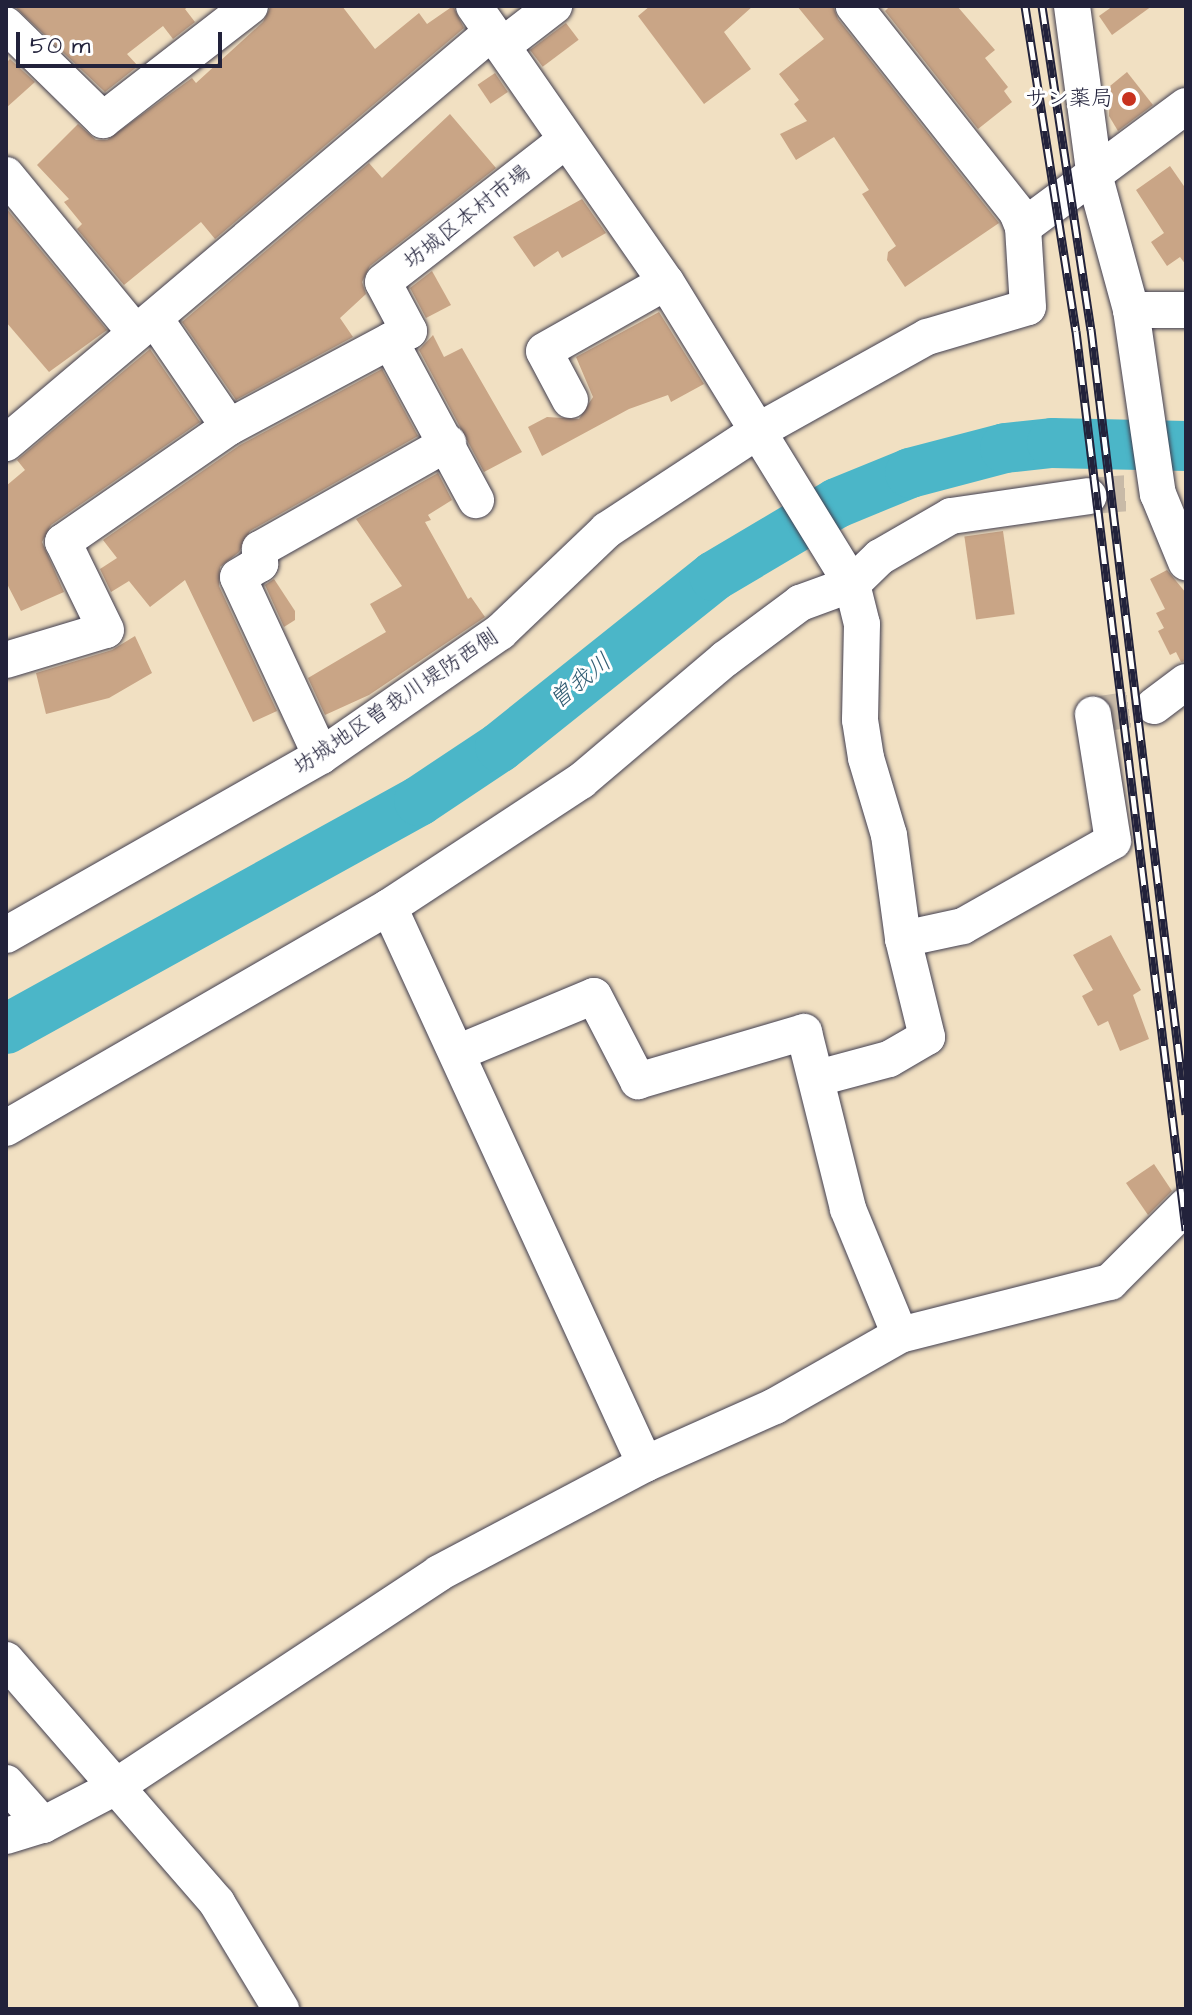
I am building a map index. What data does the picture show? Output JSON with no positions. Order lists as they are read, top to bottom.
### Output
{
  "streets": {
    "street": ["坊城区本村市場", "坊城地区曽我川堤防西側"]
  },
  "water": ["曽我川"],
  "places": ["サン薬局"],
  "scale_bar": "50 m"
}
